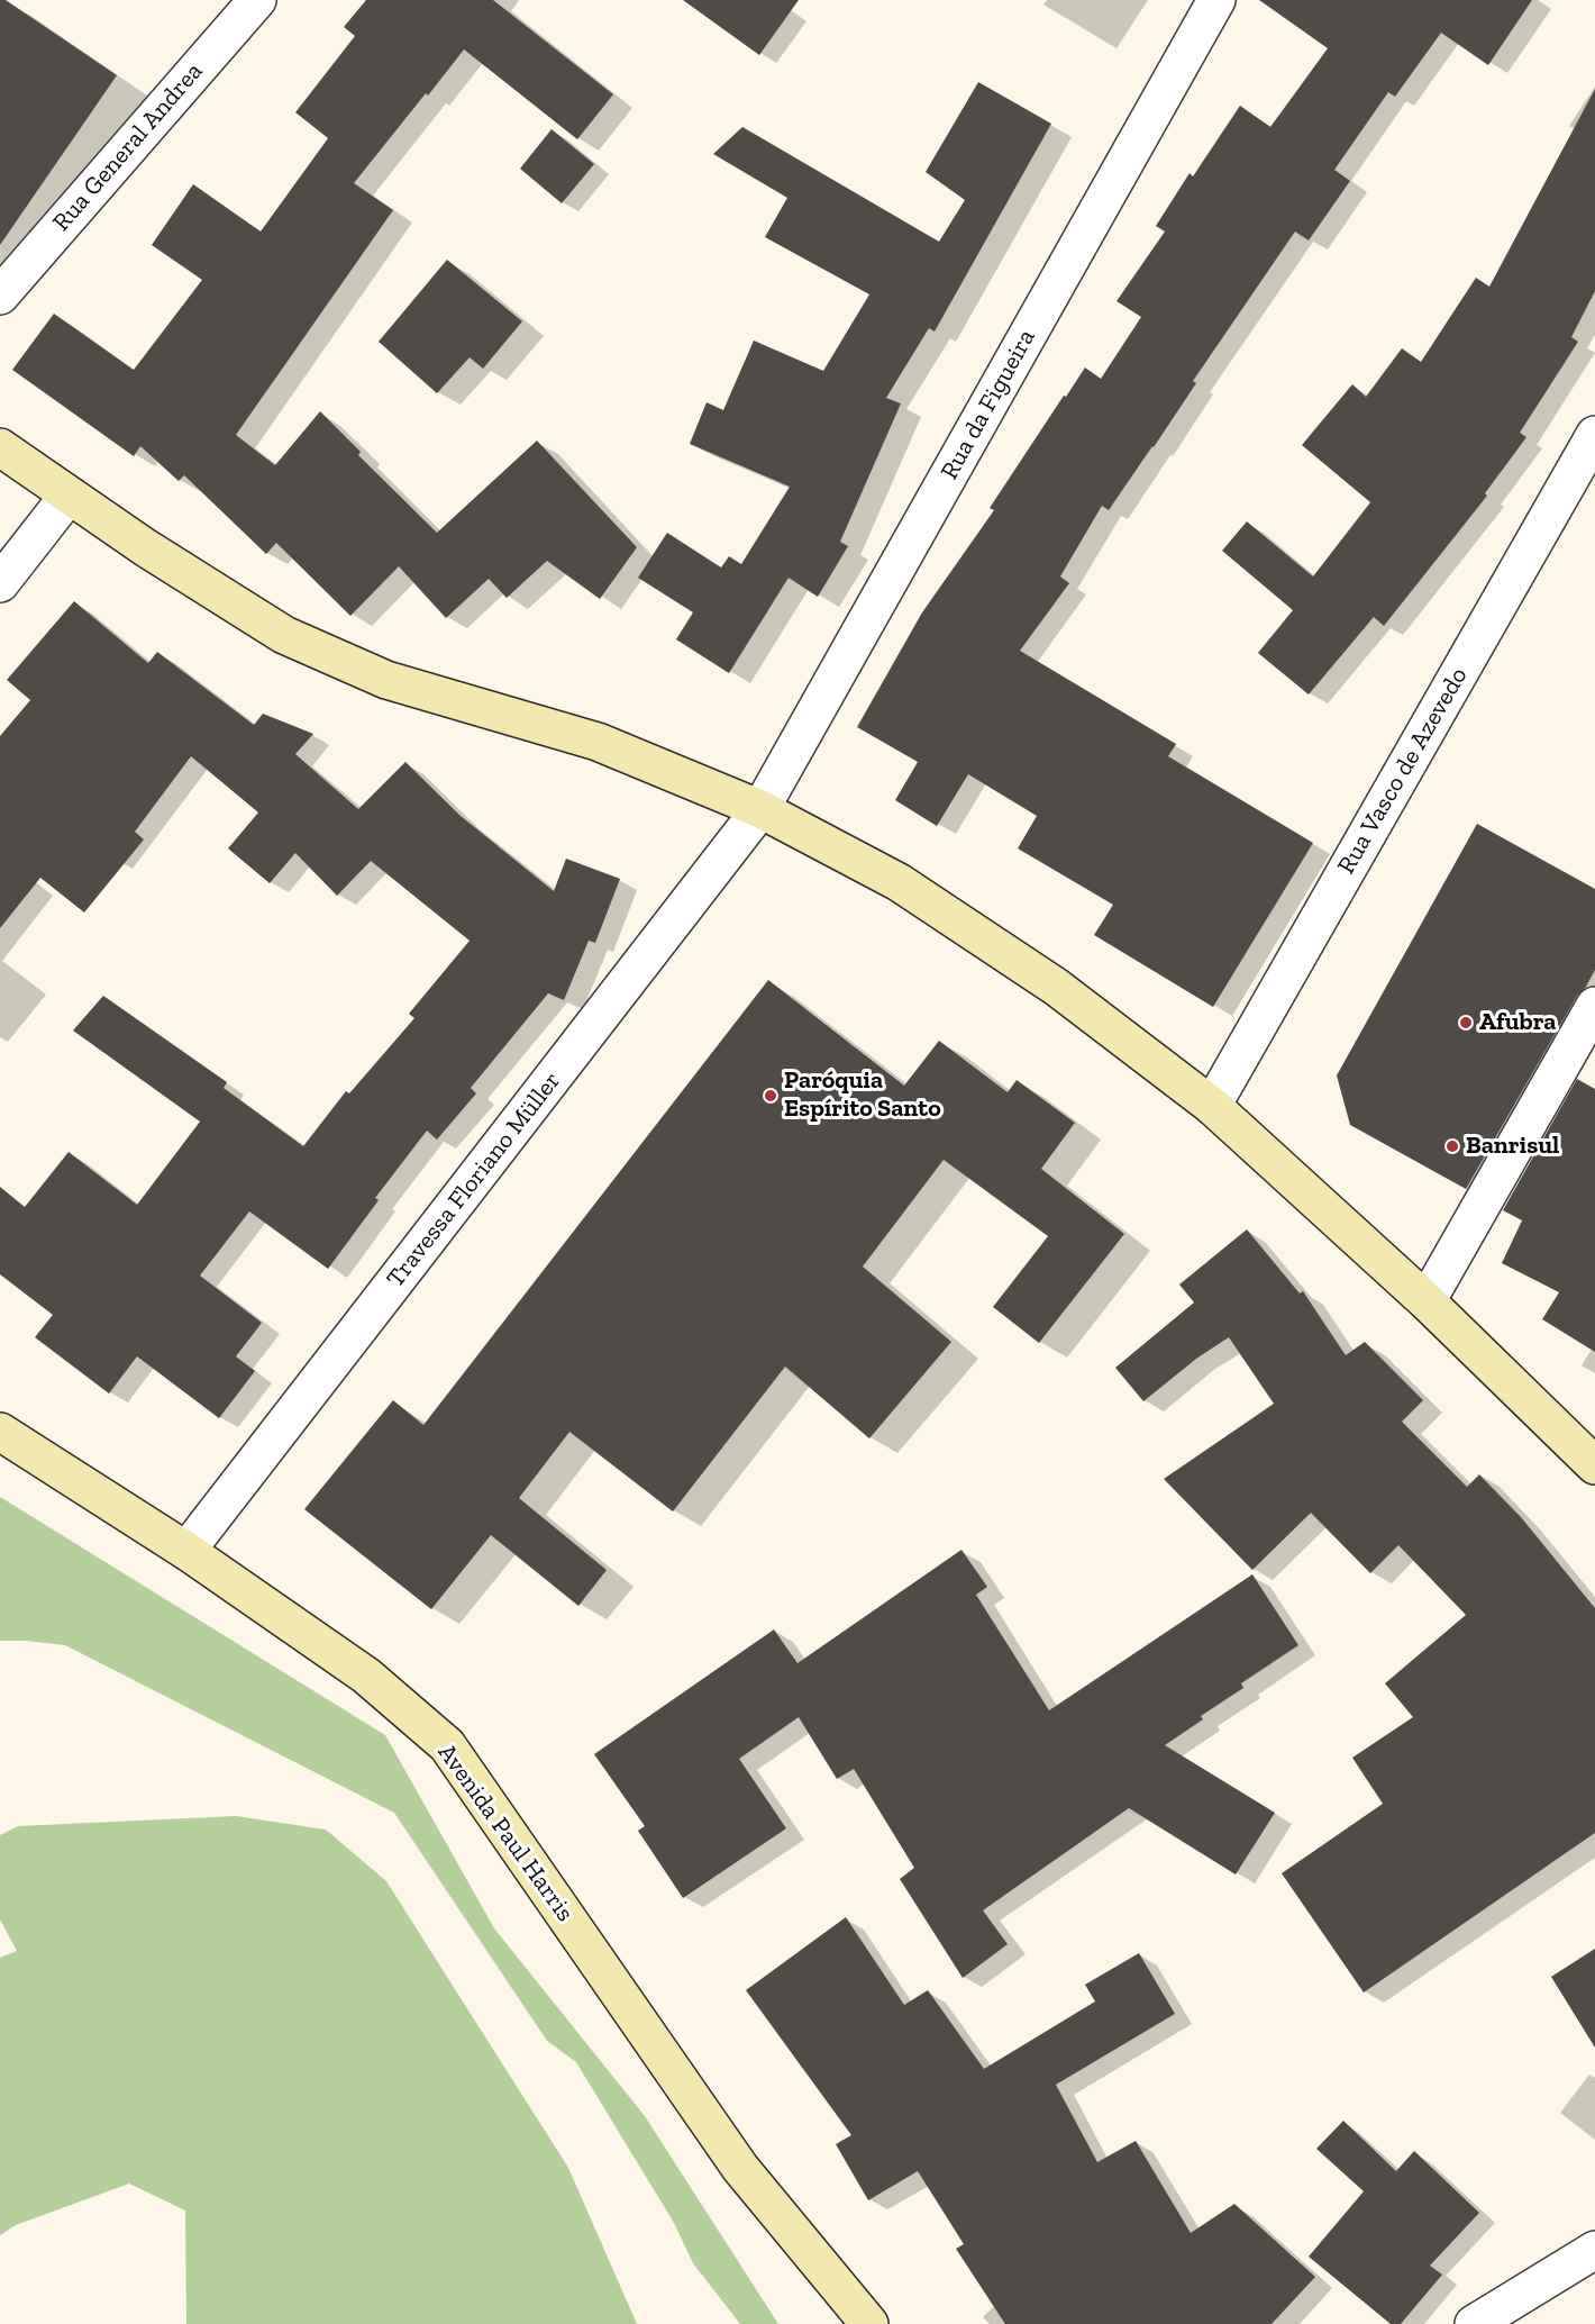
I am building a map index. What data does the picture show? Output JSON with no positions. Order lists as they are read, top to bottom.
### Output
{
  "streets": {
    "main road": ["Avenida Paul Harris"],
    "street": [
      "Rua General Andrea",
      "Rua da Figueira",
      "Rua Vasco de Azevedo",
      "Travessa Floriano Müller"
    ]
  },
  "crossings": [
    ["Rua da Figueira", "Travessa Floriano Müller"],
    ["Travessa Floriano Müller", "Avenida Paul Harris"]
  ],
  "places": ["Afubra", "Paróquia Espírito Santo", "Banrisul"]
}
